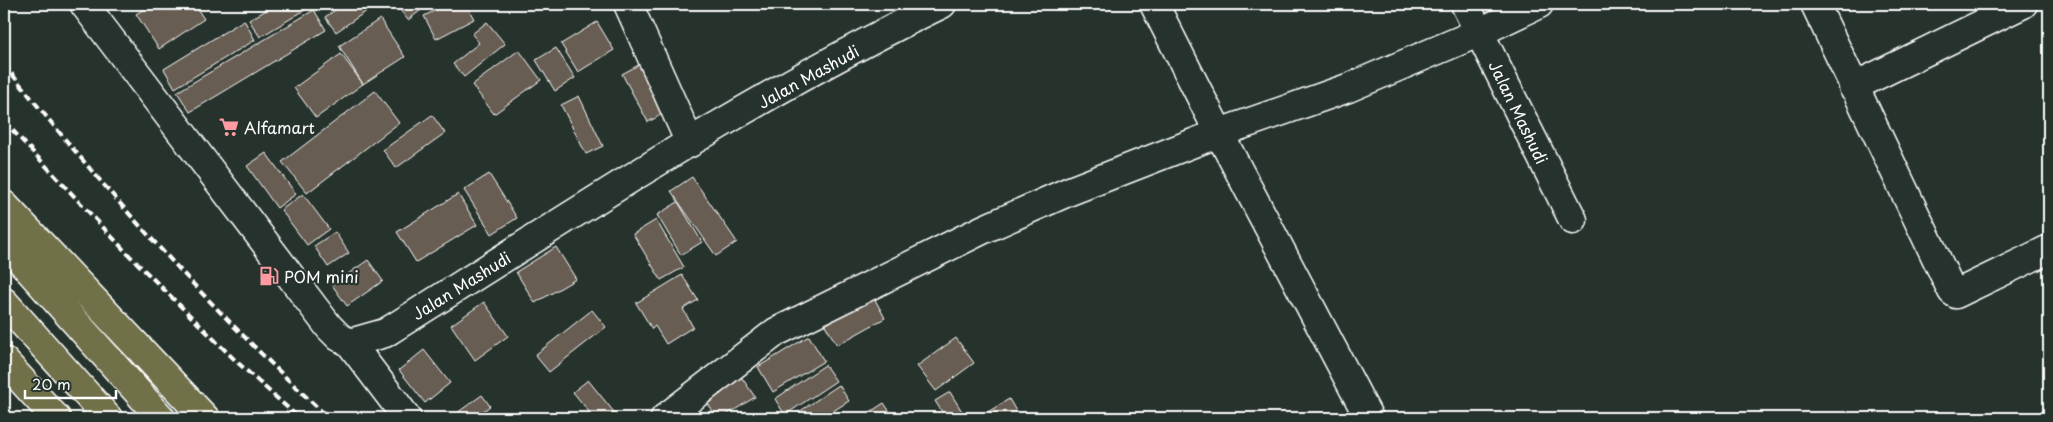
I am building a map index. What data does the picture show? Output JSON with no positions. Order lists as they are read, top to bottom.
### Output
{
  "streets": {
    "street": ["Jalan Mashudi"]
  },
  "places": {
    "supermarket": ["Alfamart"],
    "fuel station": ["POM mini"]
  },
  "scale_bar": "20 m"
}
